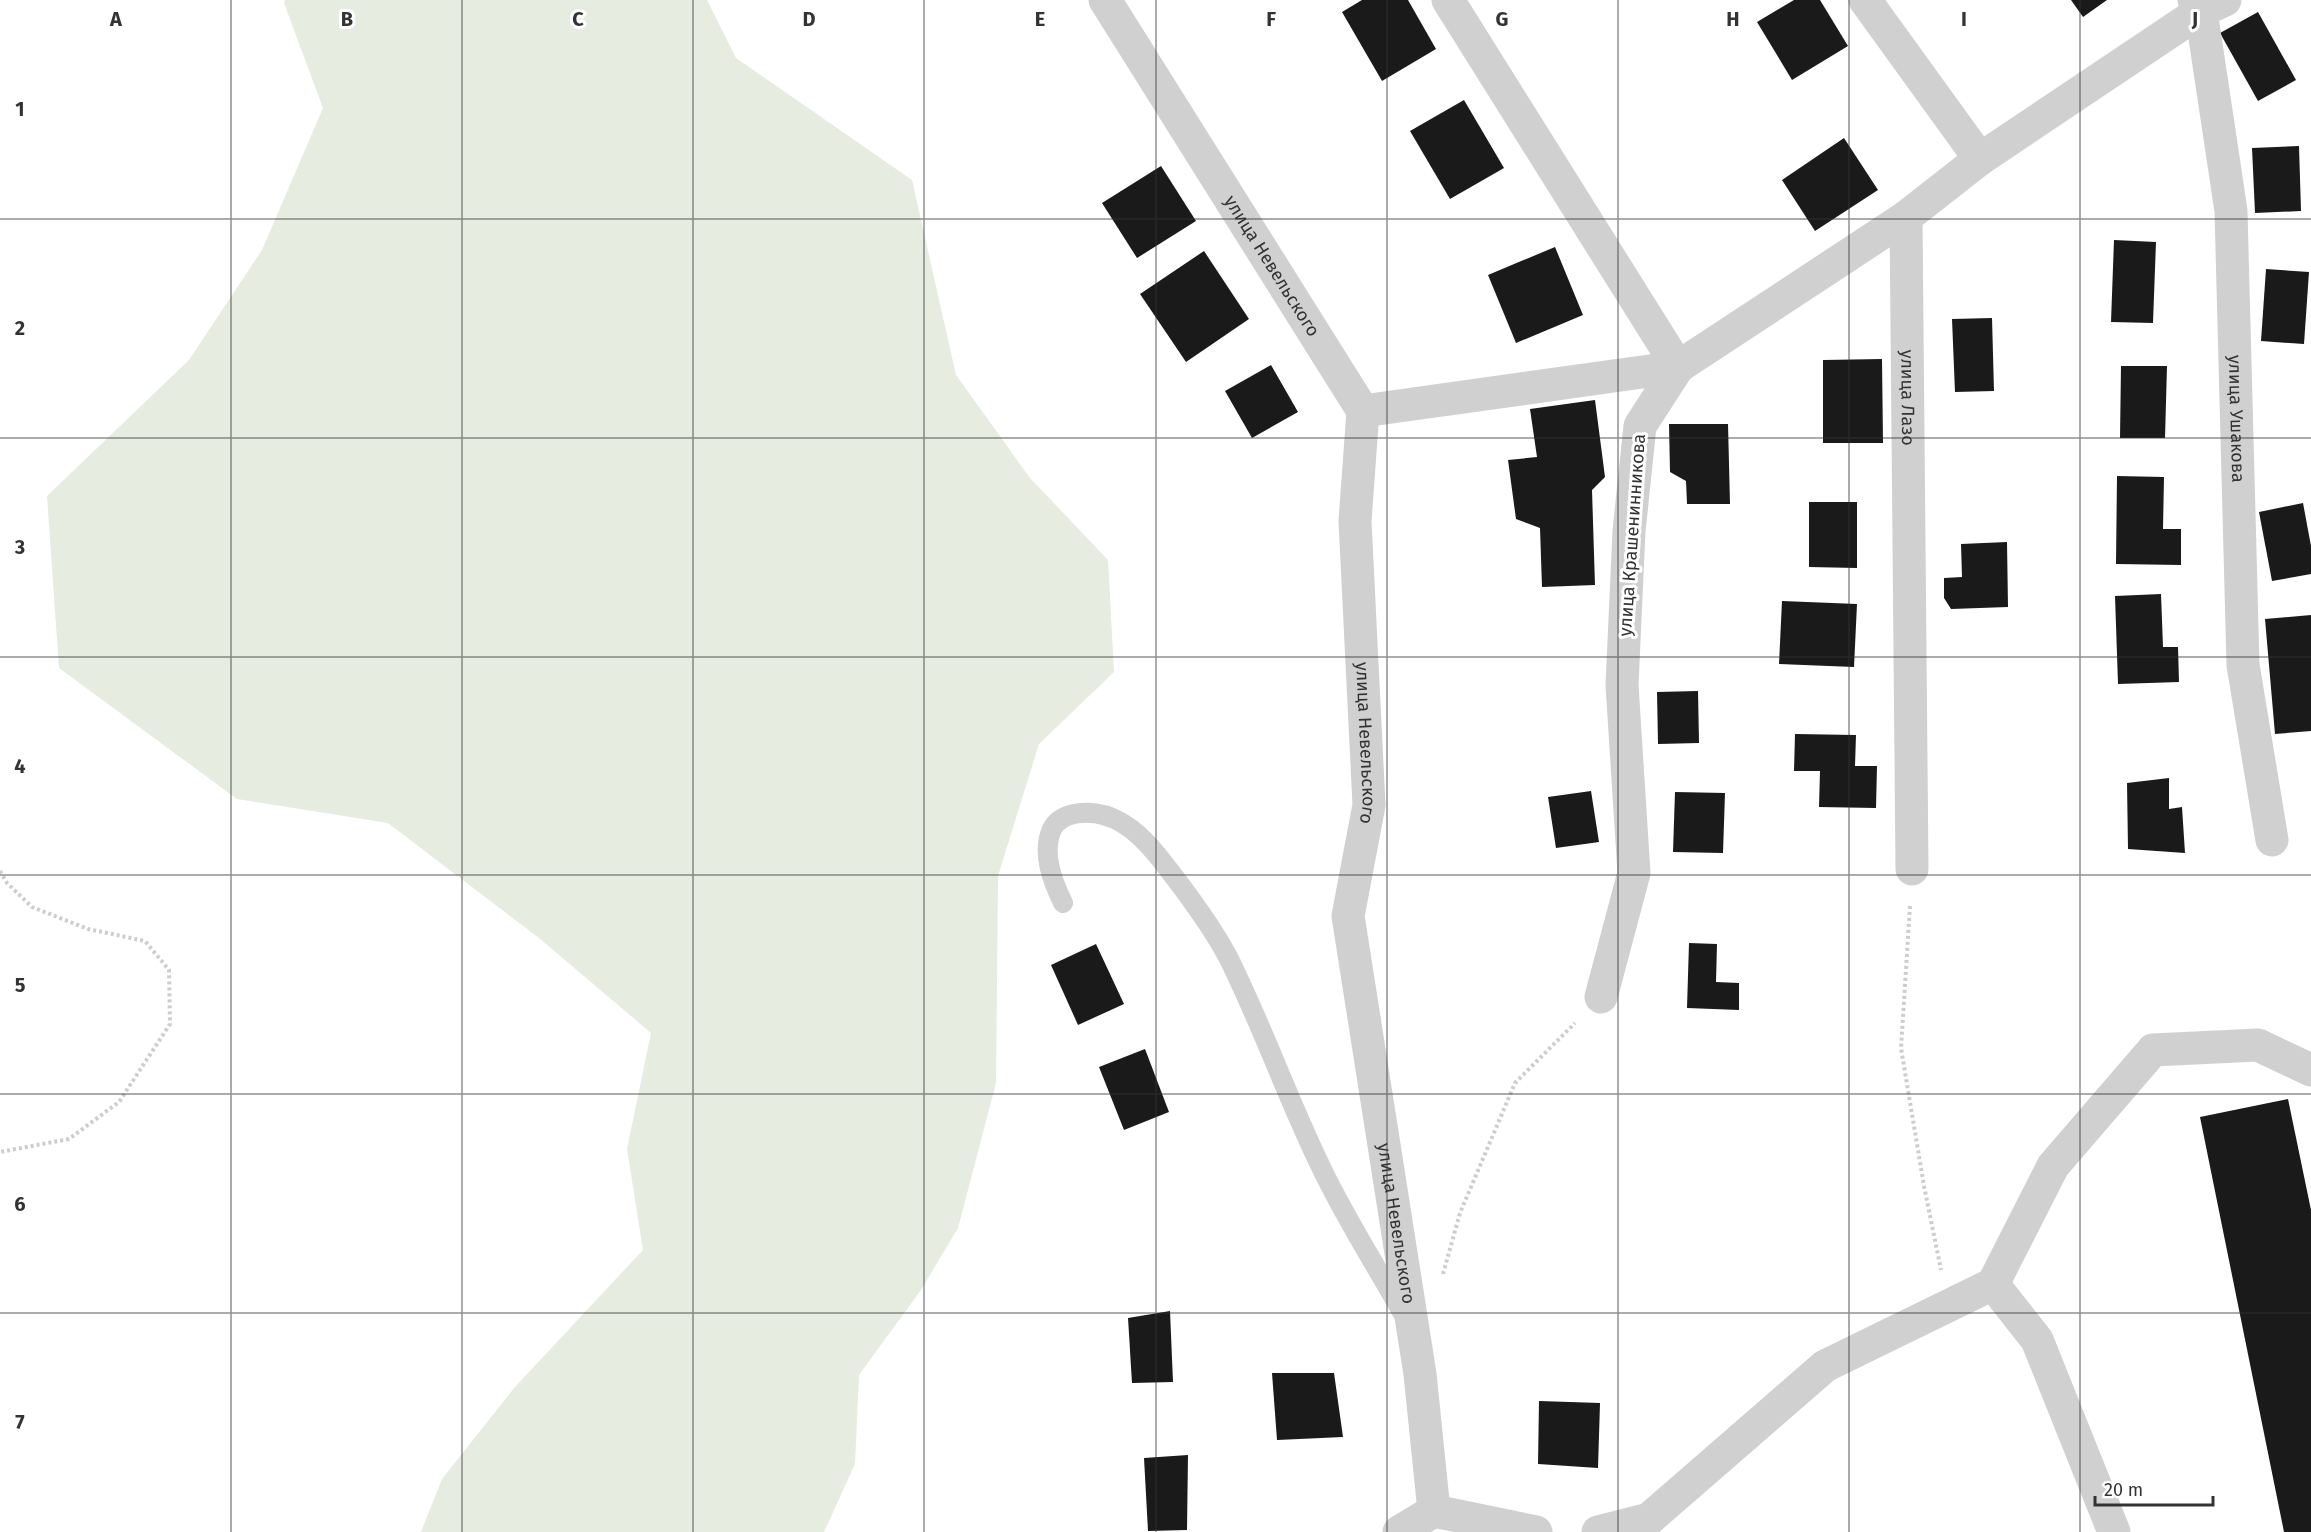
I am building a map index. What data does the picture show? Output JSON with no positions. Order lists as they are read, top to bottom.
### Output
{
  "streets": {
    "street": [
      "улица Невельского",
      "улица Лазо",
      "улица Ушакова",
      "улица Крашенинникова"
    ]
  },
  "scale_bar": "20 m",
  "grid": {
    "columns": [
      "A",
      "B",
      "C",
      "D",
      "E",
      "F",
      "G",
      "H",
      "I",
      "J"
    ],
    "rows": [
      "1",
      "2",
      "3",
      "4",
      "5",
      "6",
      "7"
    ]
  }
}
